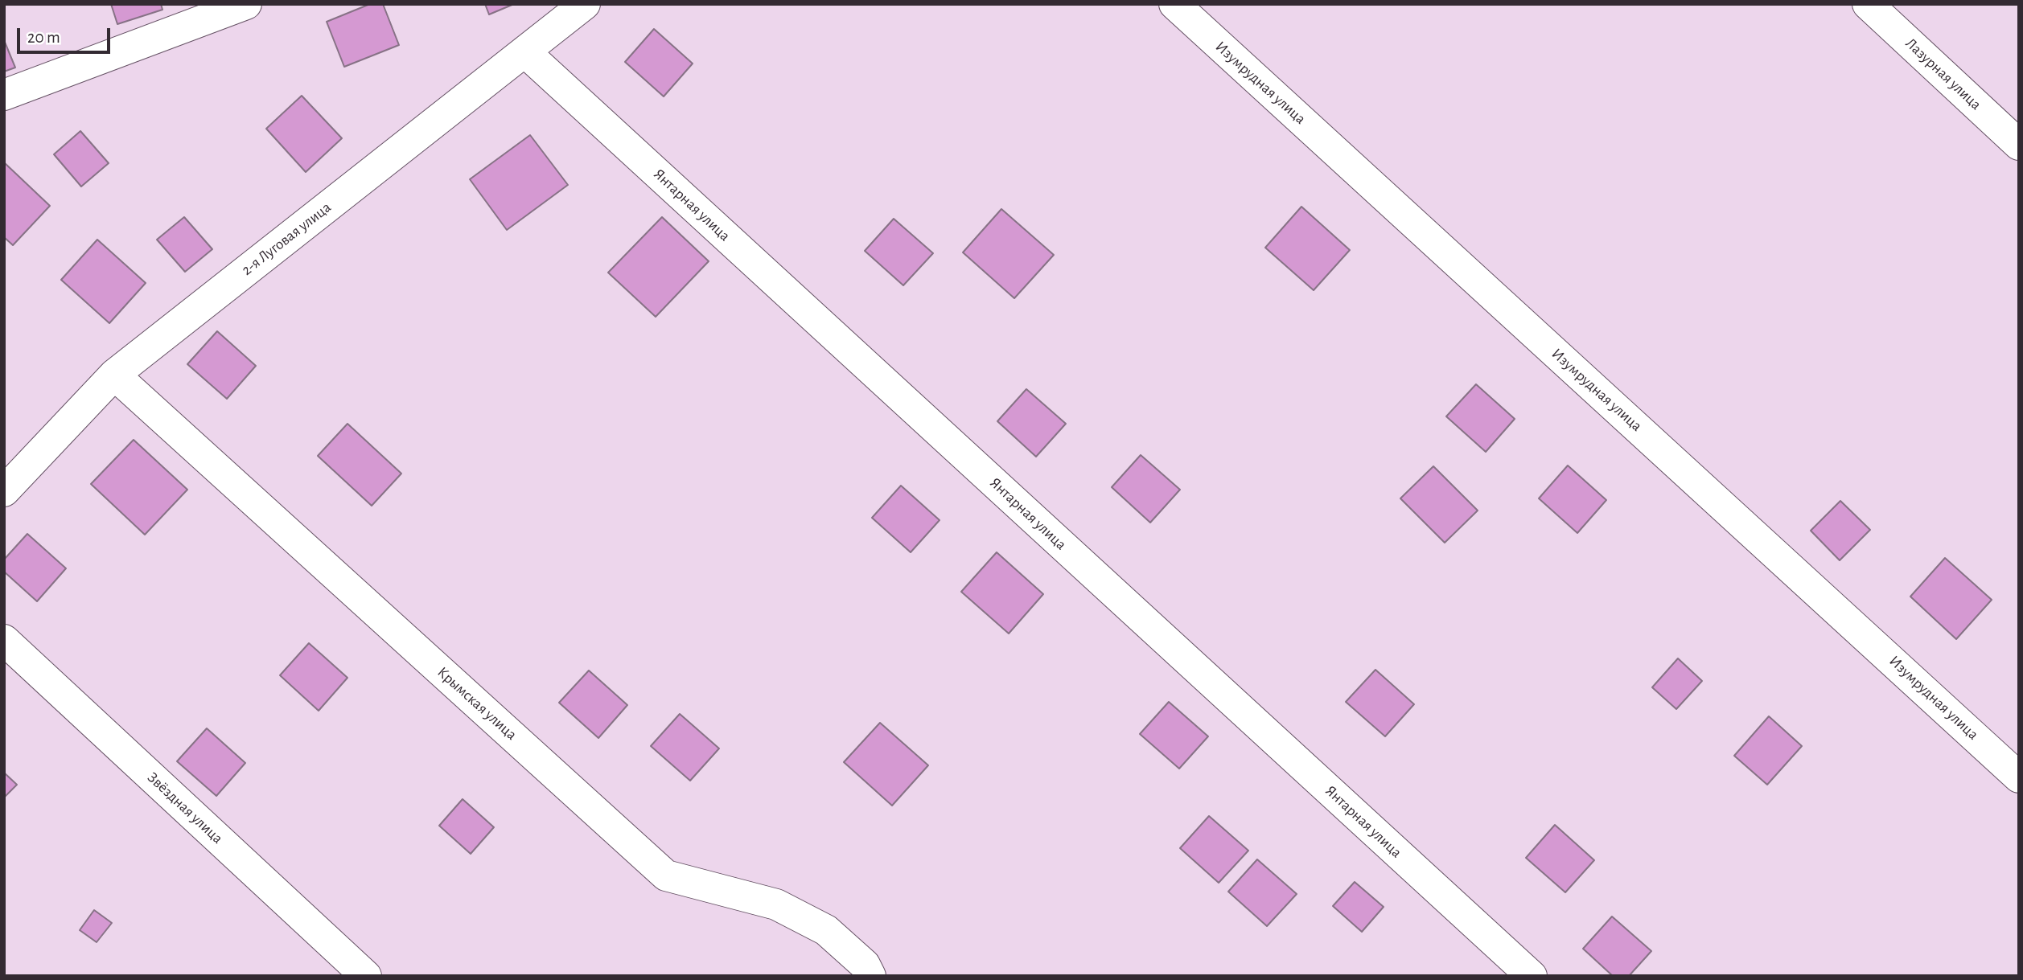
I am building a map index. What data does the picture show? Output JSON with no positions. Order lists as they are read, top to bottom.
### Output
{
  "streets": {
    "street": [
      "Лазурная улица",
      "Изумрудная улица",
      "Янтарная улица",
      "2-я Луговая улица",
      "Крымская улица",
      "Звёздная улица"
    ]
  },
  "crossings": [
    ["Янтарная улица", "2-я Луговая улица"],
    ["2-я Луговая улица", "Крымская улица"]
  ],
  "scale_bar": "20 m"
}
